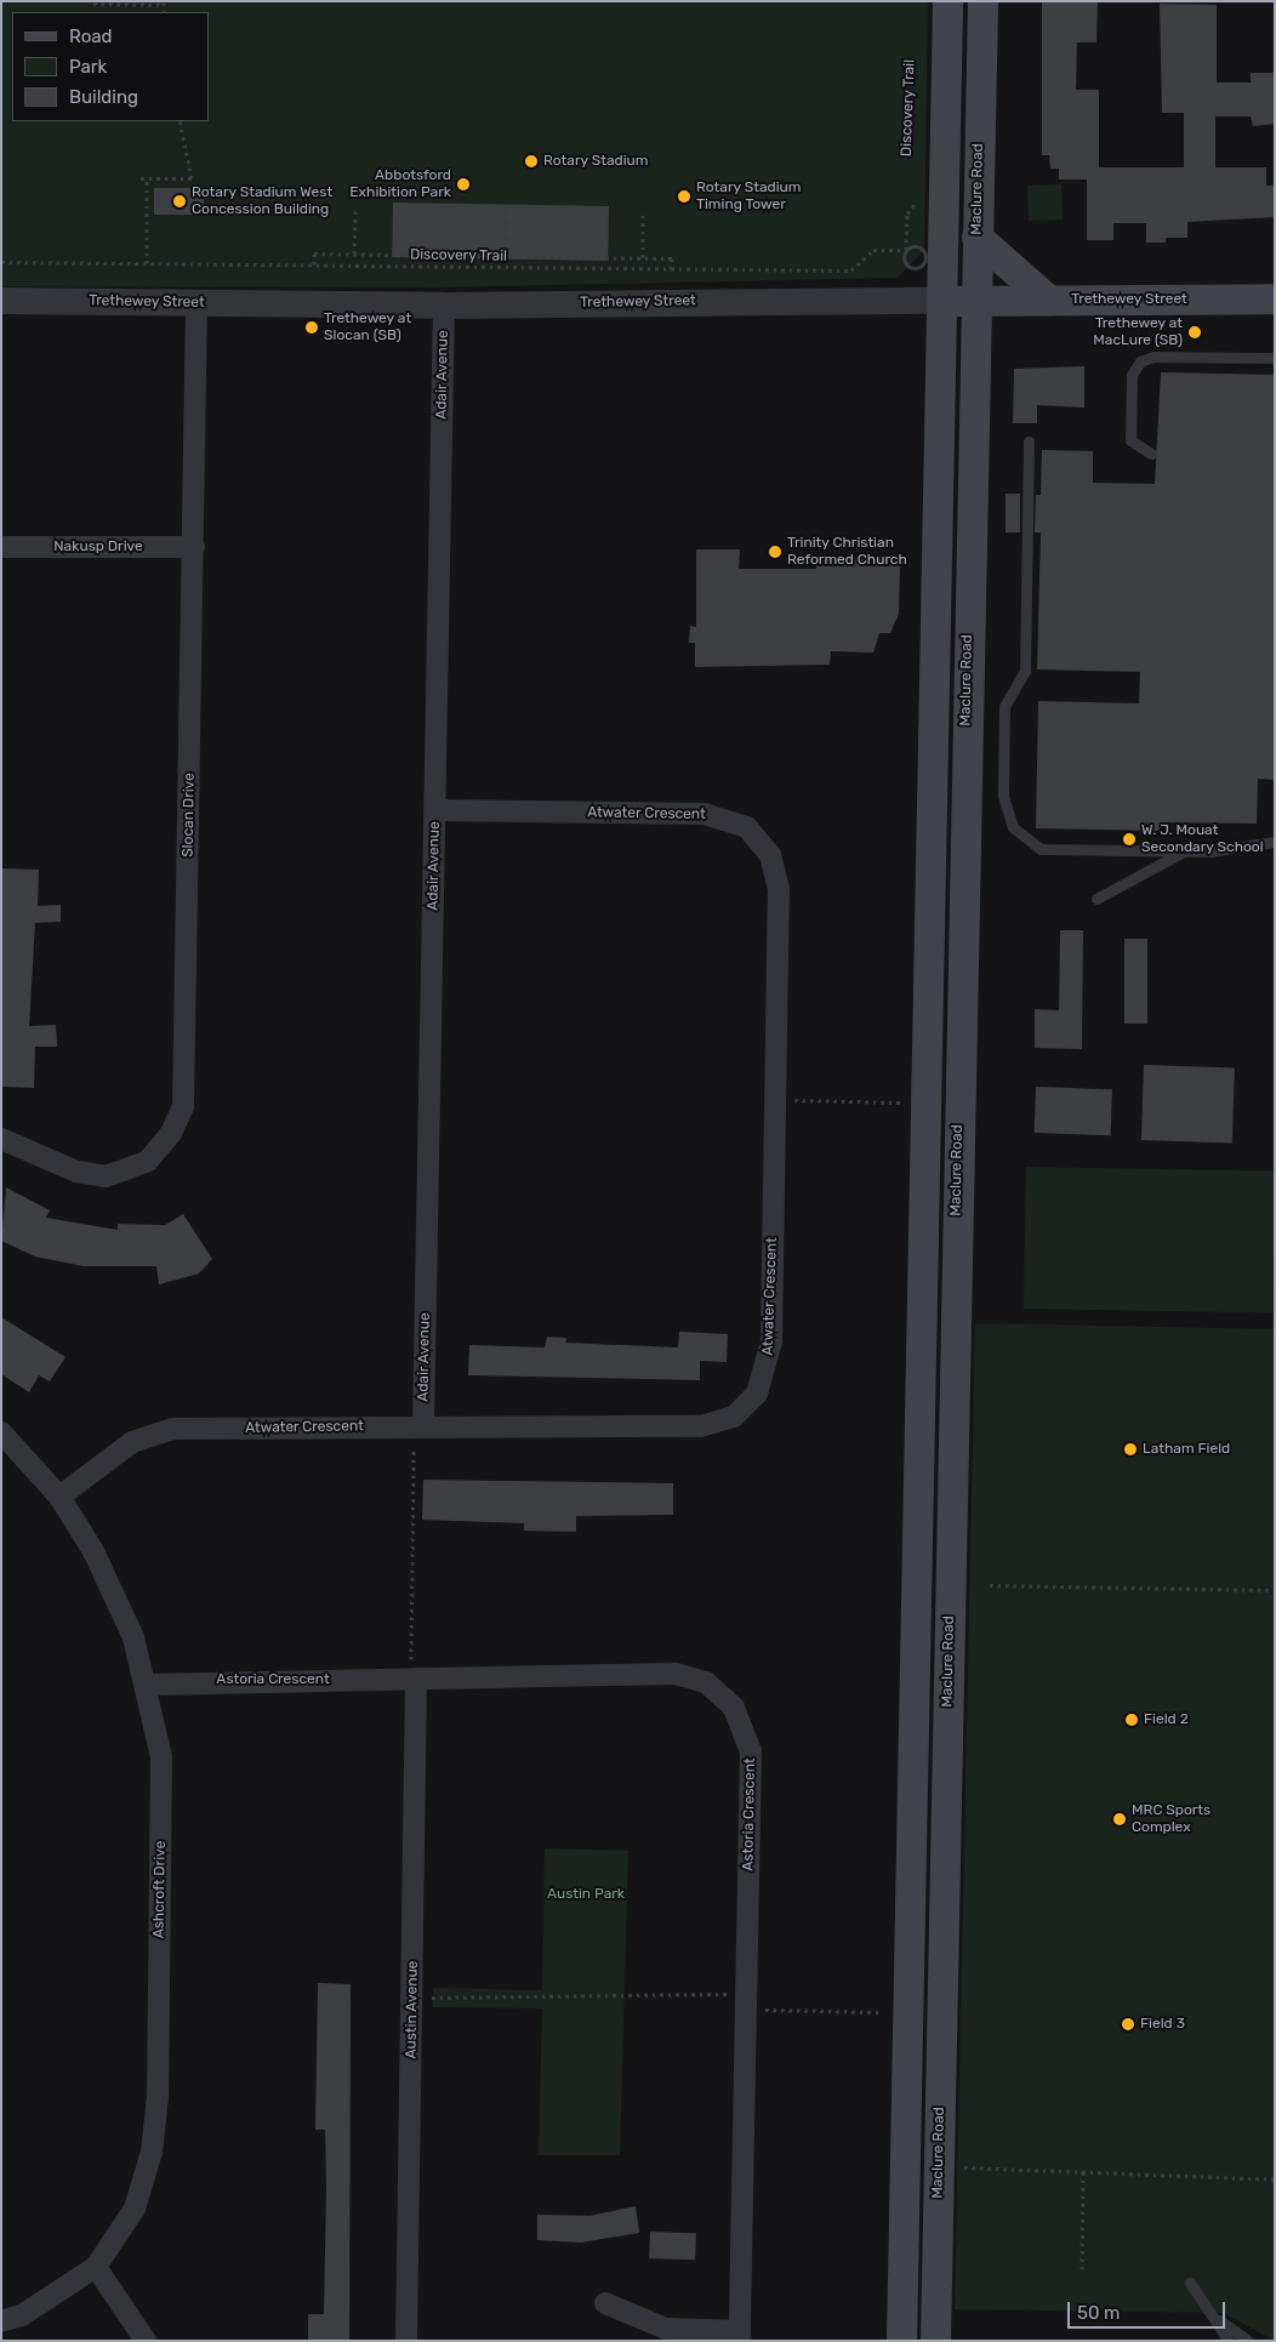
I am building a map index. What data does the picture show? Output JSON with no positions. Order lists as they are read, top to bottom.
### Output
{
  "streets": {
    "main road": ["Maclure Road", "Trethewey Street"],
    "street": [
      "Adair Avenue",
      "Nakusp Drive",
      "Atwater Crescent",
      "Slocan Drive",
      "Astoria Crescent",
      "Ashcroft Drive",
      "Austin Avenue"
    ],
    "path": ["Discovery Trail"]
  },
  "crossings": [
    ["Maclure Road", "Trethewey Street"],
    ["Trethewey Street", "Adair Avenue"],
    ["Trethewey Street", "Slocan Drive"],
    ["Adair Avenue", "Atwater Crescent"],
    ["Nakusp Drive", "Slocan Drive"],
    ["Atwater Crescent", "Ashcroft Drive"],
    ["Astoria Crescent", "Ashcroft Drive"],
    ["Astoria Crescent", "Austin Avenue"]
  ],
  "parks": ["Austin Park"],
  "places": [
    "Rotary Stadium",
    "Abbotsford Exhibition Park",
    "Rotary Stadium Timing Tower",
    "Rotary Stadium West Concession Building",
    "Trethewey at Slocan (SB)",
    "Trethewey at MacLure (SB)",
    "Trinity Christian Reformed Church",
    "W. J. Mouat Secondary School",
    "Latham Field",
    "Field 2",
    "MRC Sports Complex",
    "Field 3"
  ],
  "legend": ["Road", "Park", "Building"],
  "scale_bar": "50 m"
}
